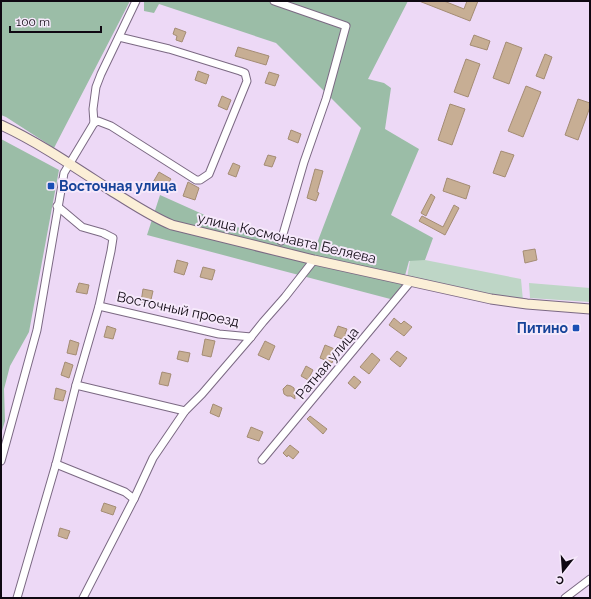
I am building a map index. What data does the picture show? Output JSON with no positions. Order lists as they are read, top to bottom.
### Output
{
  "streets": {
    "street": ["улица Космонавта Беляева", "Восточный проезд", "Ратная улица"]
  },
  "crossings": [
    ["улица Космонавта Беляева", "Ратная улица"]
  ],
  "places": {
    "transit": ["Восточная улица", "Питино"]
  },
  "scale_bar": "100 m",
  "north": "bottom"
}
